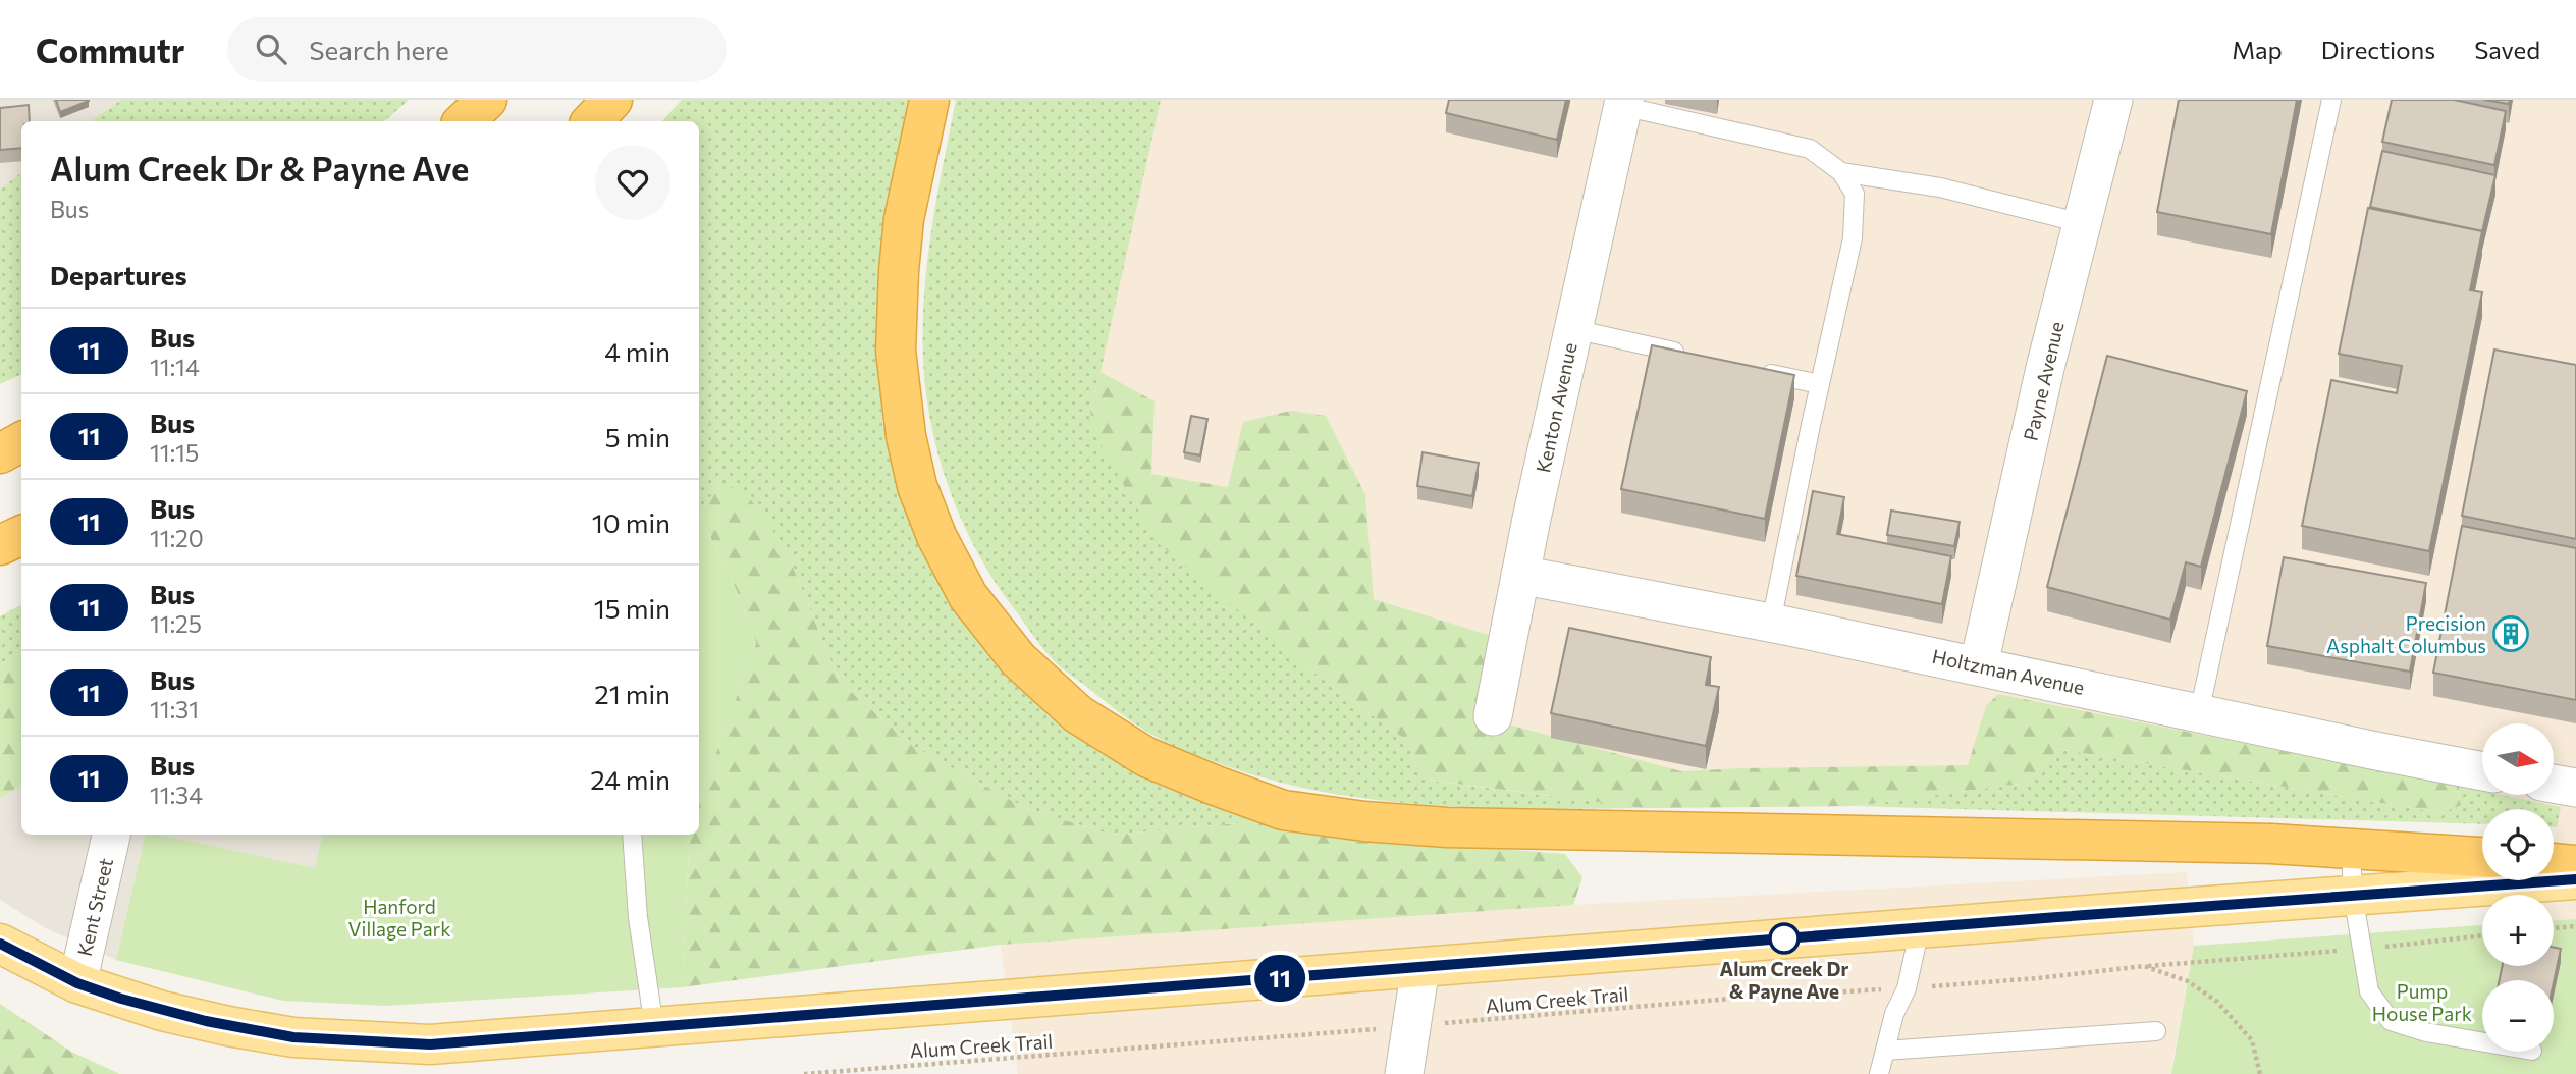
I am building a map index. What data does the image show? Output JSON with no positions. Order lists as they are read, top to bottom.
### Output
{
  "streets": {
    "street": [
      "Payne Avenue",
      "Kenton Avenue",
      "Holtzman Avenue",
      "Kent Street"
    ],
    "path": ["Alum Creek Trail"]
  },
  "crossings": [
    ["Payne Avenue", "Holtzman Avenue"],
    ["Kenton Avenue", "Holtzman Avenue"]
  ],
  "parks": ["Hanford Village Park", "Pump House Park"],
  "places": {
    "building": ["Precision Asphalt Columbus"],
    "other": ["Alum Creek Dr & Payne Ave"]
  },
  "lines": ["bus line 11"],
  "north": "right",
  "page": {
    "header": "Commutr",
    "search": "Search here",
    "nav": ["Map", "Directions", "Saved"],
    "on_map": "11",
    "heading": [
      ["Alum Creek Dr & Payne Ave", "Bus"],
      "Departures"
    ],
    "list": [
      {
        "mark": "11",
        "name": "Bus",
        "note": "11:14",
        "value": "4 min"
      },
      {
        "mark": "11",
        "name": "Bus",
        "note": "11:15",
        "value": "5 min"
      },
      {
        "mark": "11",
        "name": "Bus",
        "note": "11:20",
        "value": "10 min"
      },
      {
        "mark": "11",
        "name": "Bus",
        "note": "11:25",
        "value": "15 min"
      },
      {
        "mark": "11",
        "name": "Bus",
        "note": "11:31",
        "value": "21 min"
      },
      {
        "mark": "11",
        "name": "Bus",
        "note": "11:34",
        "value": "24 min"
      }
    ],
    "map_buttons": ["+", "−"]
  }
}
